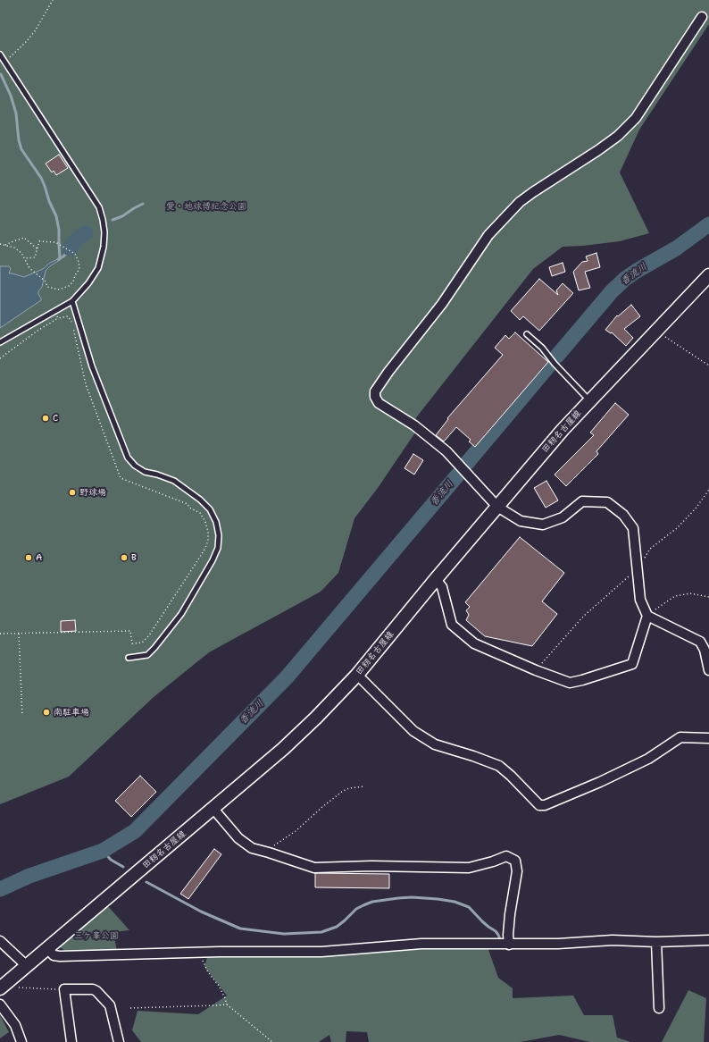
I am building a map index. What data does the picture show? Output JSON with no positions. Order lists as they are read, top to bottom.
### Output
{
  "streets": {
    "main road": ["田籾名古屋線"]
  },
  "water": ["香流川"],
  "parks": ["愛・地球博記念公園", "三ケ峯公園"],
  "places": [
    "C",
    "野球場",
    "A",
    "B",
    "南駐車場"
  ]
}
